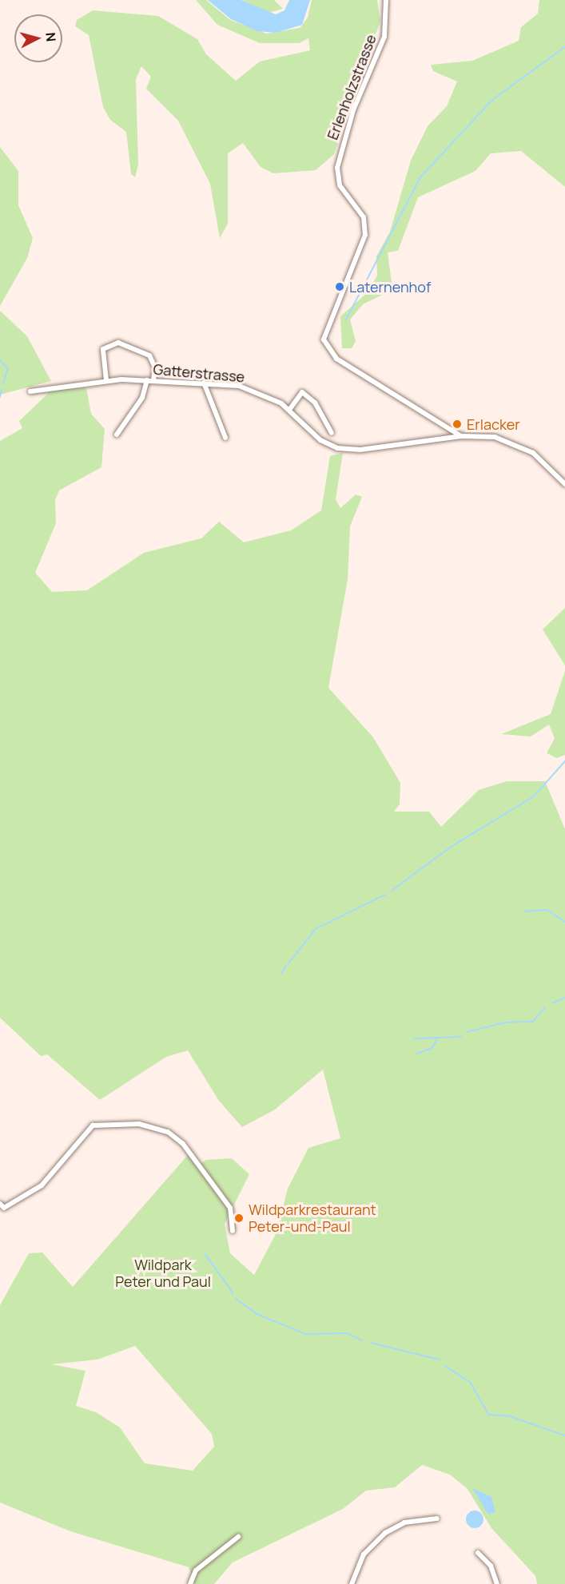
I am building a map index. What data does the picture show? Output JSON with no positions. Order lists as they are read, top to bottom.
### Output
{
  "streets": {
    "street": ["Erlenholzstrasse", "Gatterstrasse"]
  },
  "crossings": [
    ["Erlenholzstrasse", "Gatterstrasse"]
  ],
  "parks": ["Wildpark Peter und Paul"],
  "places": ["Laternenhof", "Erlacker", "Wildparkrestaurant Peter-und-Paul"],
  "north": "right"
}
